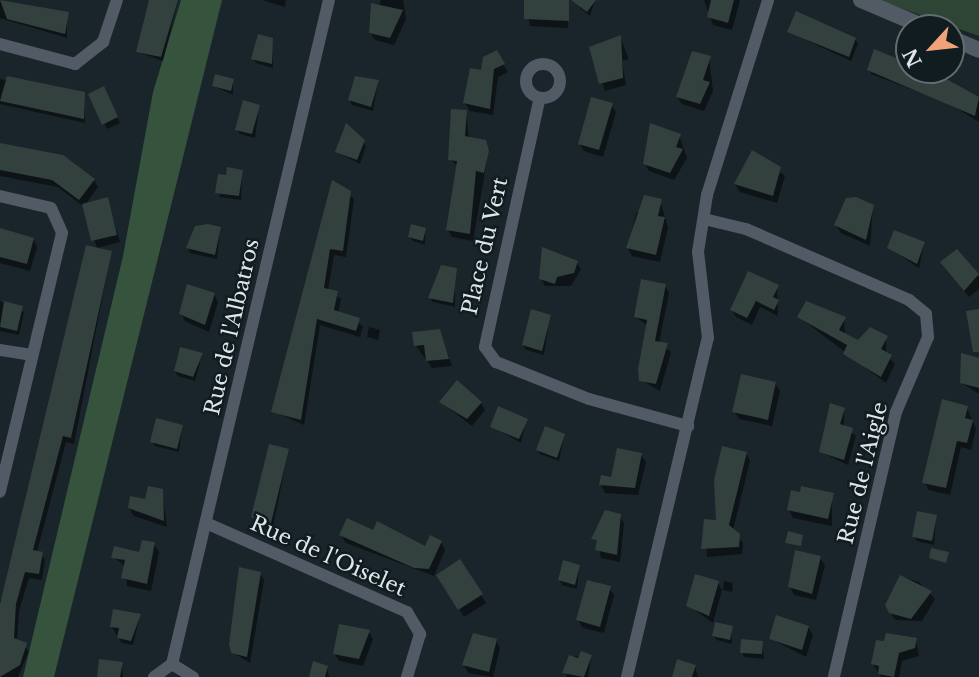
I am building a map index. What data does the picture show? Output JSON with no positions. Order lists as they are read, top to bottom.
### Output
{
  "streets": {
    "street": [
      "Place du Vert",
      "Rue de l'Albatros",
      "Rue de l'Aigle",
      "Rue de l'Oiselet"
    ]
  },
  "crossings": [
    ["Rue de l'Albatros", "Rue de l'Oiselet"]
  ],
  "north": "bottom left"
}
